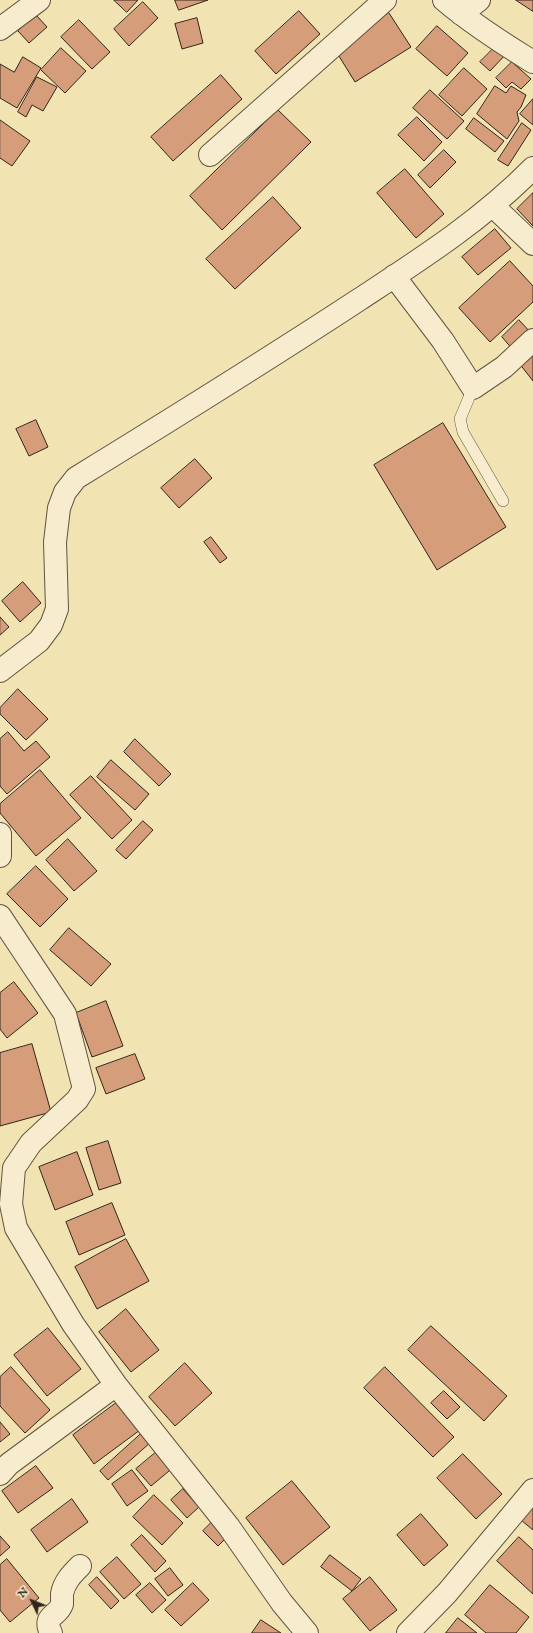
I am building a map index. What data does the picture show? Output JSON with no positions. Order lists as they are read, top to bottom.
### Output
{
  "north": "top left"
}
